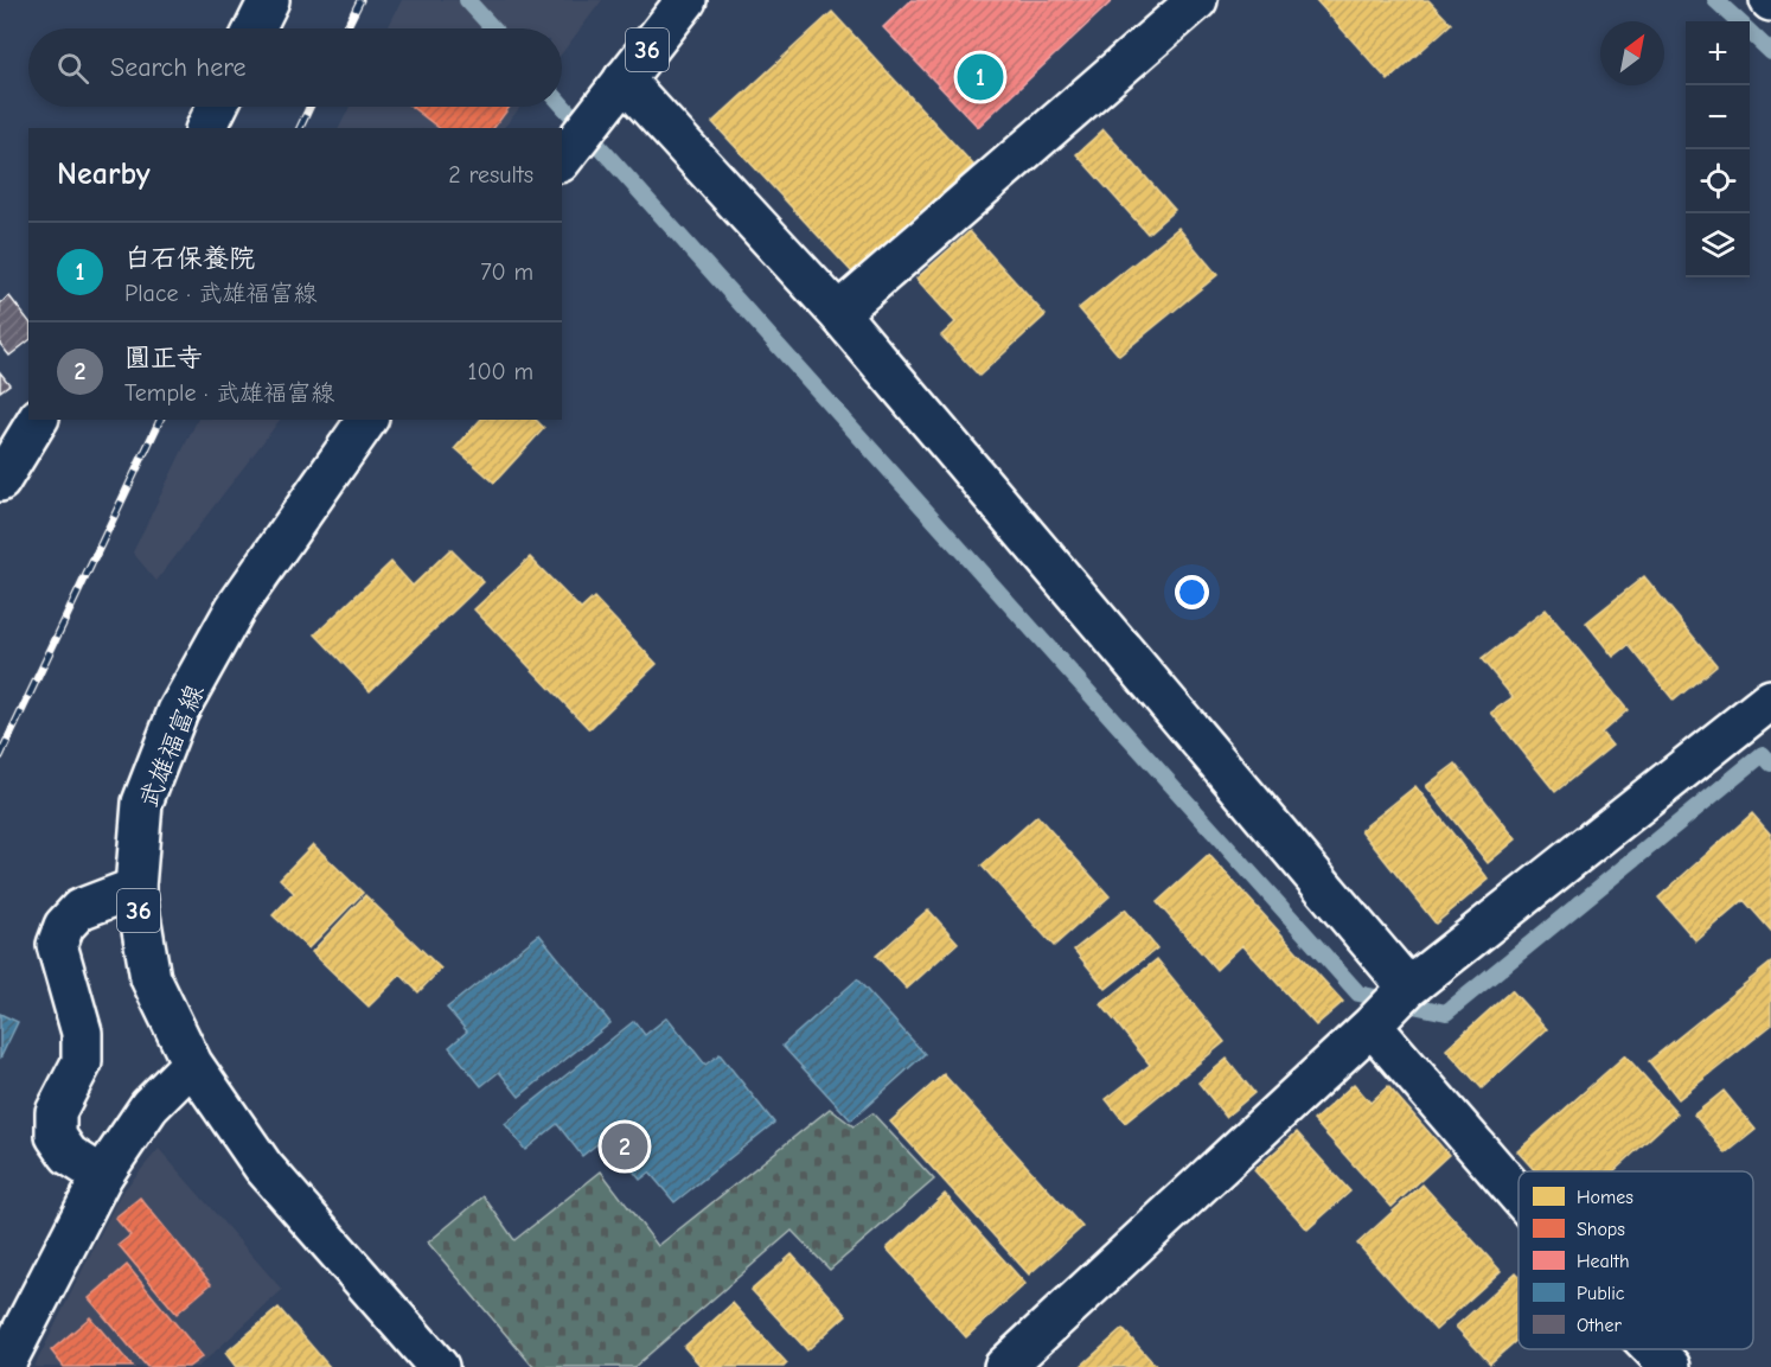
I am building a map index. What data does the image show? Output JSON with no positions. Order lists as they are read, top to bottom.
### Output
{
  "streets": {
    "street": ["36", "武雄福富線"]
  },
  "legend": [
    "Homes",
    "Shops",
    "Health",
    "Public",
    "Other"
  ],
  "north": "top right",
  "page": {
    "map_buttons": ["+", "−"],
    "search": "Search here",
    "pins": ["1", "2"],
    "heading": ["Nearby", "2 results"],
    "list": [
      {
        "mark": "1",
        "name": "白石保養院",
        "note": "Place · 武雄福富線",
        "value": "70 m"
      },
      {
        "mark": "2",
        "name": "圓正寺",
        "note": "Temple · 武雄福富線",
        "value": "100 m"
      }
    ]
  }
}
